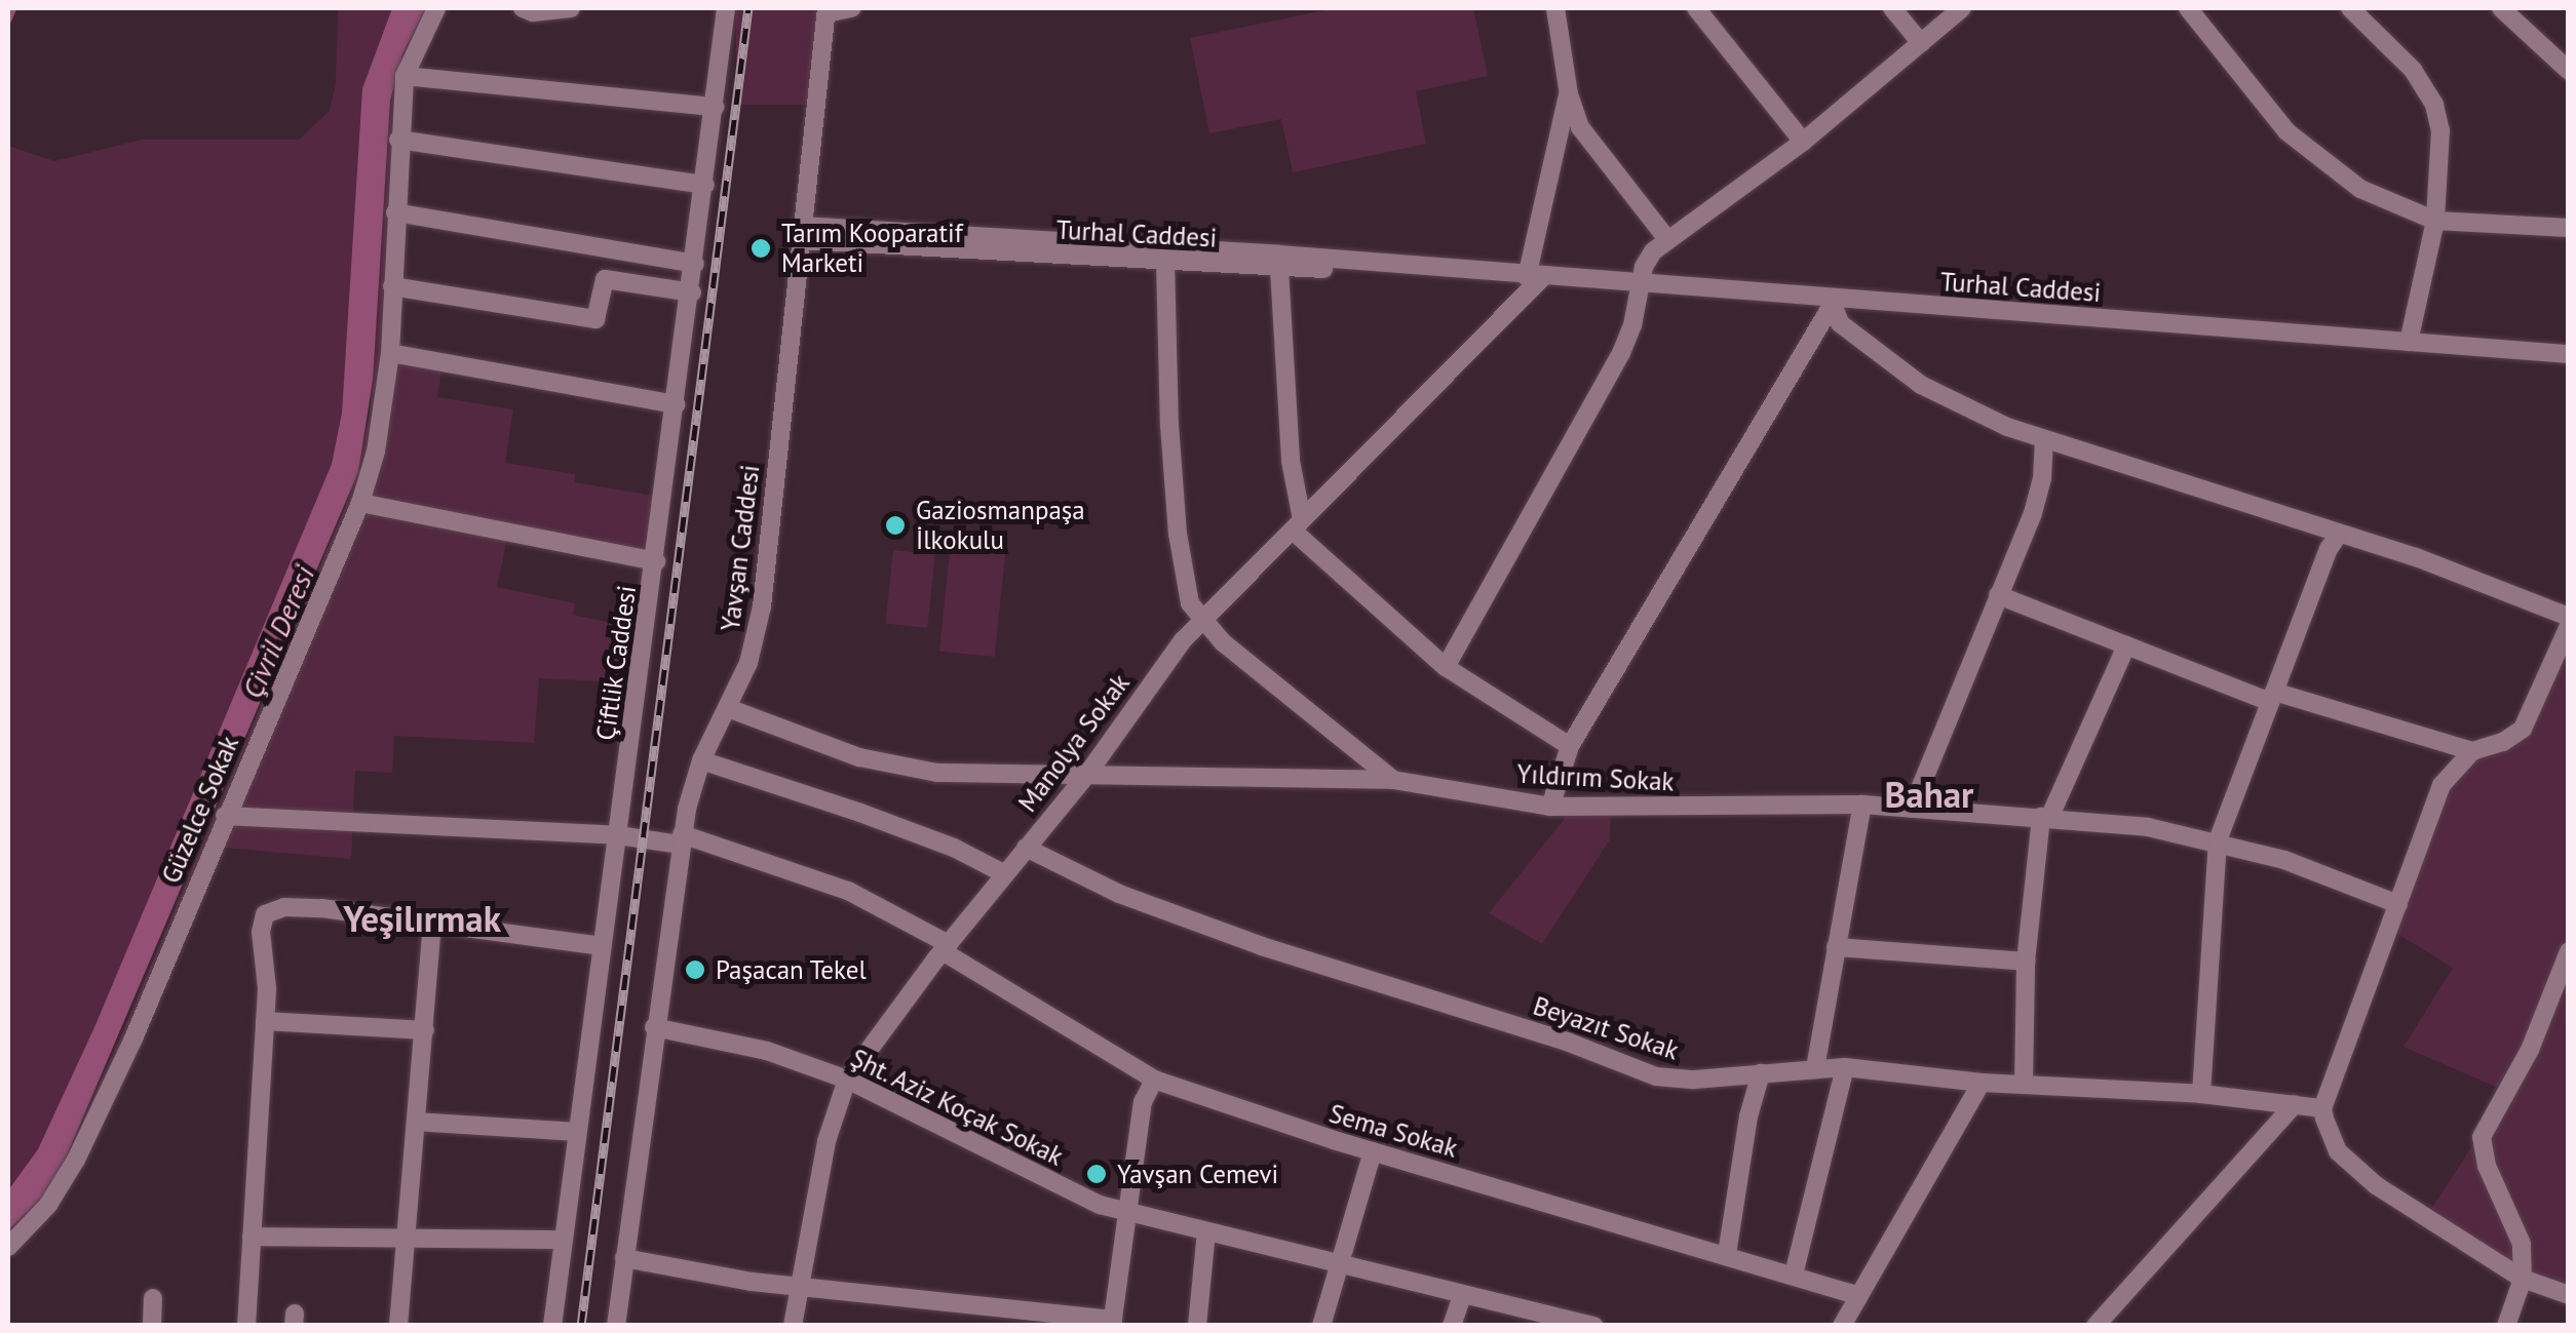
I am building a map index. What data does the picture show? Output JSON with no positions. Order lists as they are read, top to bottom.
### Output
{
  "streets": {
    "street": [
      "Turhal Caddesi",
      "Yavşan Caddesi",
      "Çiftlik Caddesi",
      "Manolya Sokak",
      "Yıldırım Sokak",
      "Güzelce Sokak",
      "Beyazıt Sokak",
      "Şht. Aziz Koçak Sokak",
      "Sema Sokak"
    ]
  },
  "crossings": [
    ["Turhal Caddesi", "Yavşan Caddesi"],
    ["Turhal Caddesi", "Manolya Sokak"],
    ["Yavşan Caddesi", "Yıldırım Sokak"],
    ["Yavşan Caddesi", "Şht. Aziz Koçak Sokak"],
    ["Yavşan Caddesi", "Sema Sokak"],
    ["Çiftlik Caddesi", "Sema Sokak"],
    ["Manolya Sokak", "Yıldırım Sokak"],
    ["Manolya Sokak", "Beyazıt Sokak"],
    ["Manolya Sokak", "Şht. Aziz Koçak Sokak"],
    ["Manolya Sokak", "Sema Sokak"],
    ["Güzelce Sokak", "Sema Sokak"]
  ],
  "districts": ["Bahar", "Yeşilırmak"],
  "water": ["Çivril Deresi"],
  "places": [
    "Tarım Kooparatif Marketi",
    "Gaziosmanpaşa İlkokulu",
    "Paşacan Tekel",
    "Yavşan Cemevi"
  ]
}
